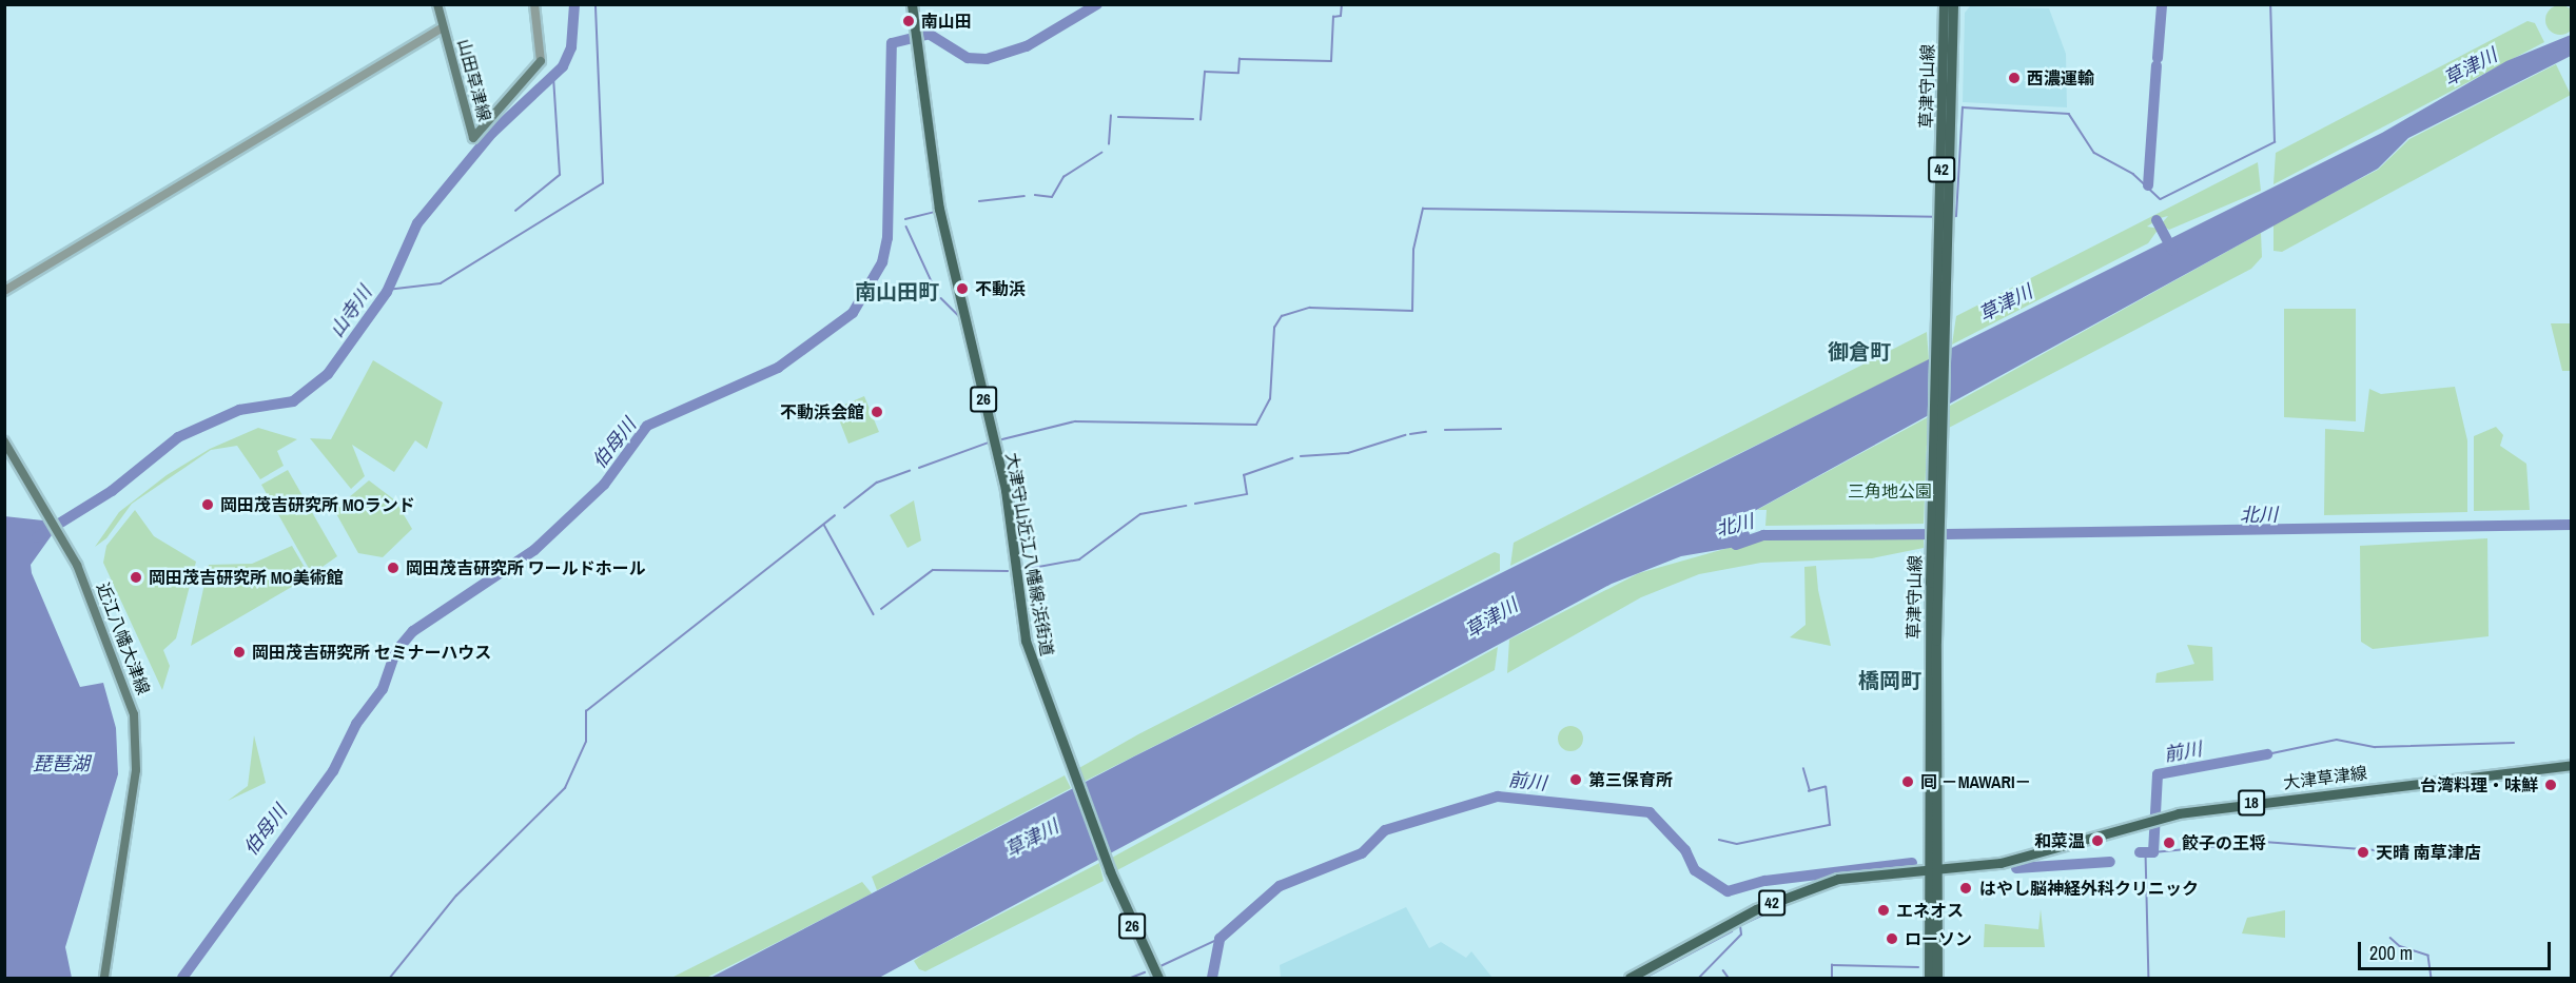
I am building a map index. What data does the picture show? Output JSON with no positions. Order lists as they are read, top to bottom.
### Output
{
  "streets": {
    "main road": [
      "山田草津線",
      "草津守山線",
      "42",
      "26",
      "大津守山近江八幡線;浜街道",
      "近江八幡大津線",
      "大津草津線",
      "18"
    ]
  },
  "crossings": [
    ["草津守山線", "42"],
    ["草津守山線", "大津草津線"],
    ["42", "大津草津線"]
  ],
  "districts": ["南山田町", "御倉町", "橋岡町"],
  "water": [
    "草津川",
    "山寺川",
    "伯母川",
    "北川",
    "前川",
    "琵琶湖"
  ],
  "parks": ["三角地公園"],
  "places": [
    "南山田",
    "西濃運輸",
    "不動浜",
    "不動浜会館",
    "岡田茂吉研究所 MOランド",
    "岡田茂吉研究所 ワールドホール",
    "岡田茂吉研究所 MO美術館",
    "岡田茂吉研究所 セミナーハウス",
    "第三保育所",
    "囘 －MAWARI－",
    "台湾料理・味鮮",
    "和菜温",
    "餃子の王将",
    "天晴 南草津店",
    "はやし脳神経外科クリニック",
    "エネオス",
    "ローソン"
  ],
  "scale_bar": "200 m"
}
